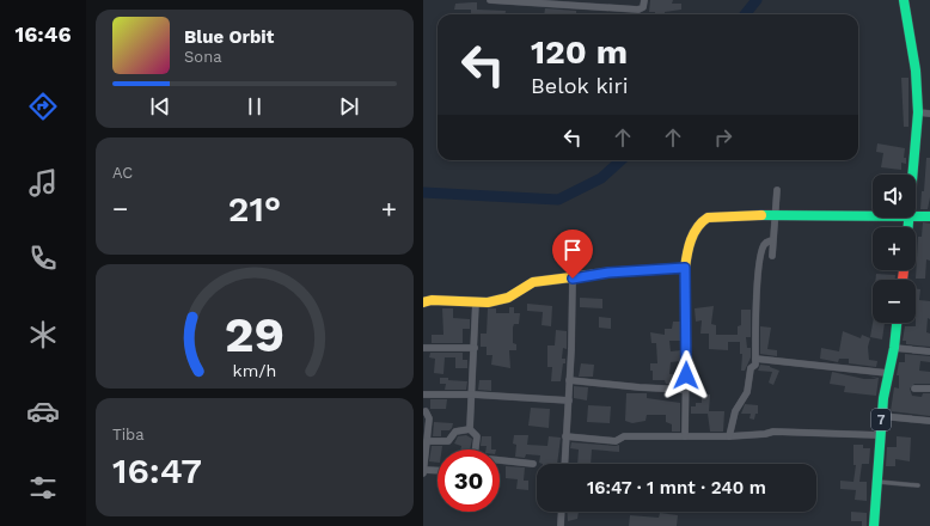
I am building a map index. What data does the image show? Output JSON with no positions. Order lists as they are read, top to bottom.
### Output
{
  "streets": {
    "main road": ["7"]
  },
  "page": {
    "tabs": "16:46",
    "turn": ["120 m", "Belok kiri"],
    "song": ["Blue Orbit", "Sona"],
    "tile": [
      "AC",
      ["Tiba", "16:47"]
    ],
    "map_buttons": ["+", "−"],
    "heat": ["−", "21°", "+"],
    "limit": "30",
    "trip": "16:47 · 1 mnt · 240 m",
    "gauge": ["29", "km/h"]
  }
}
